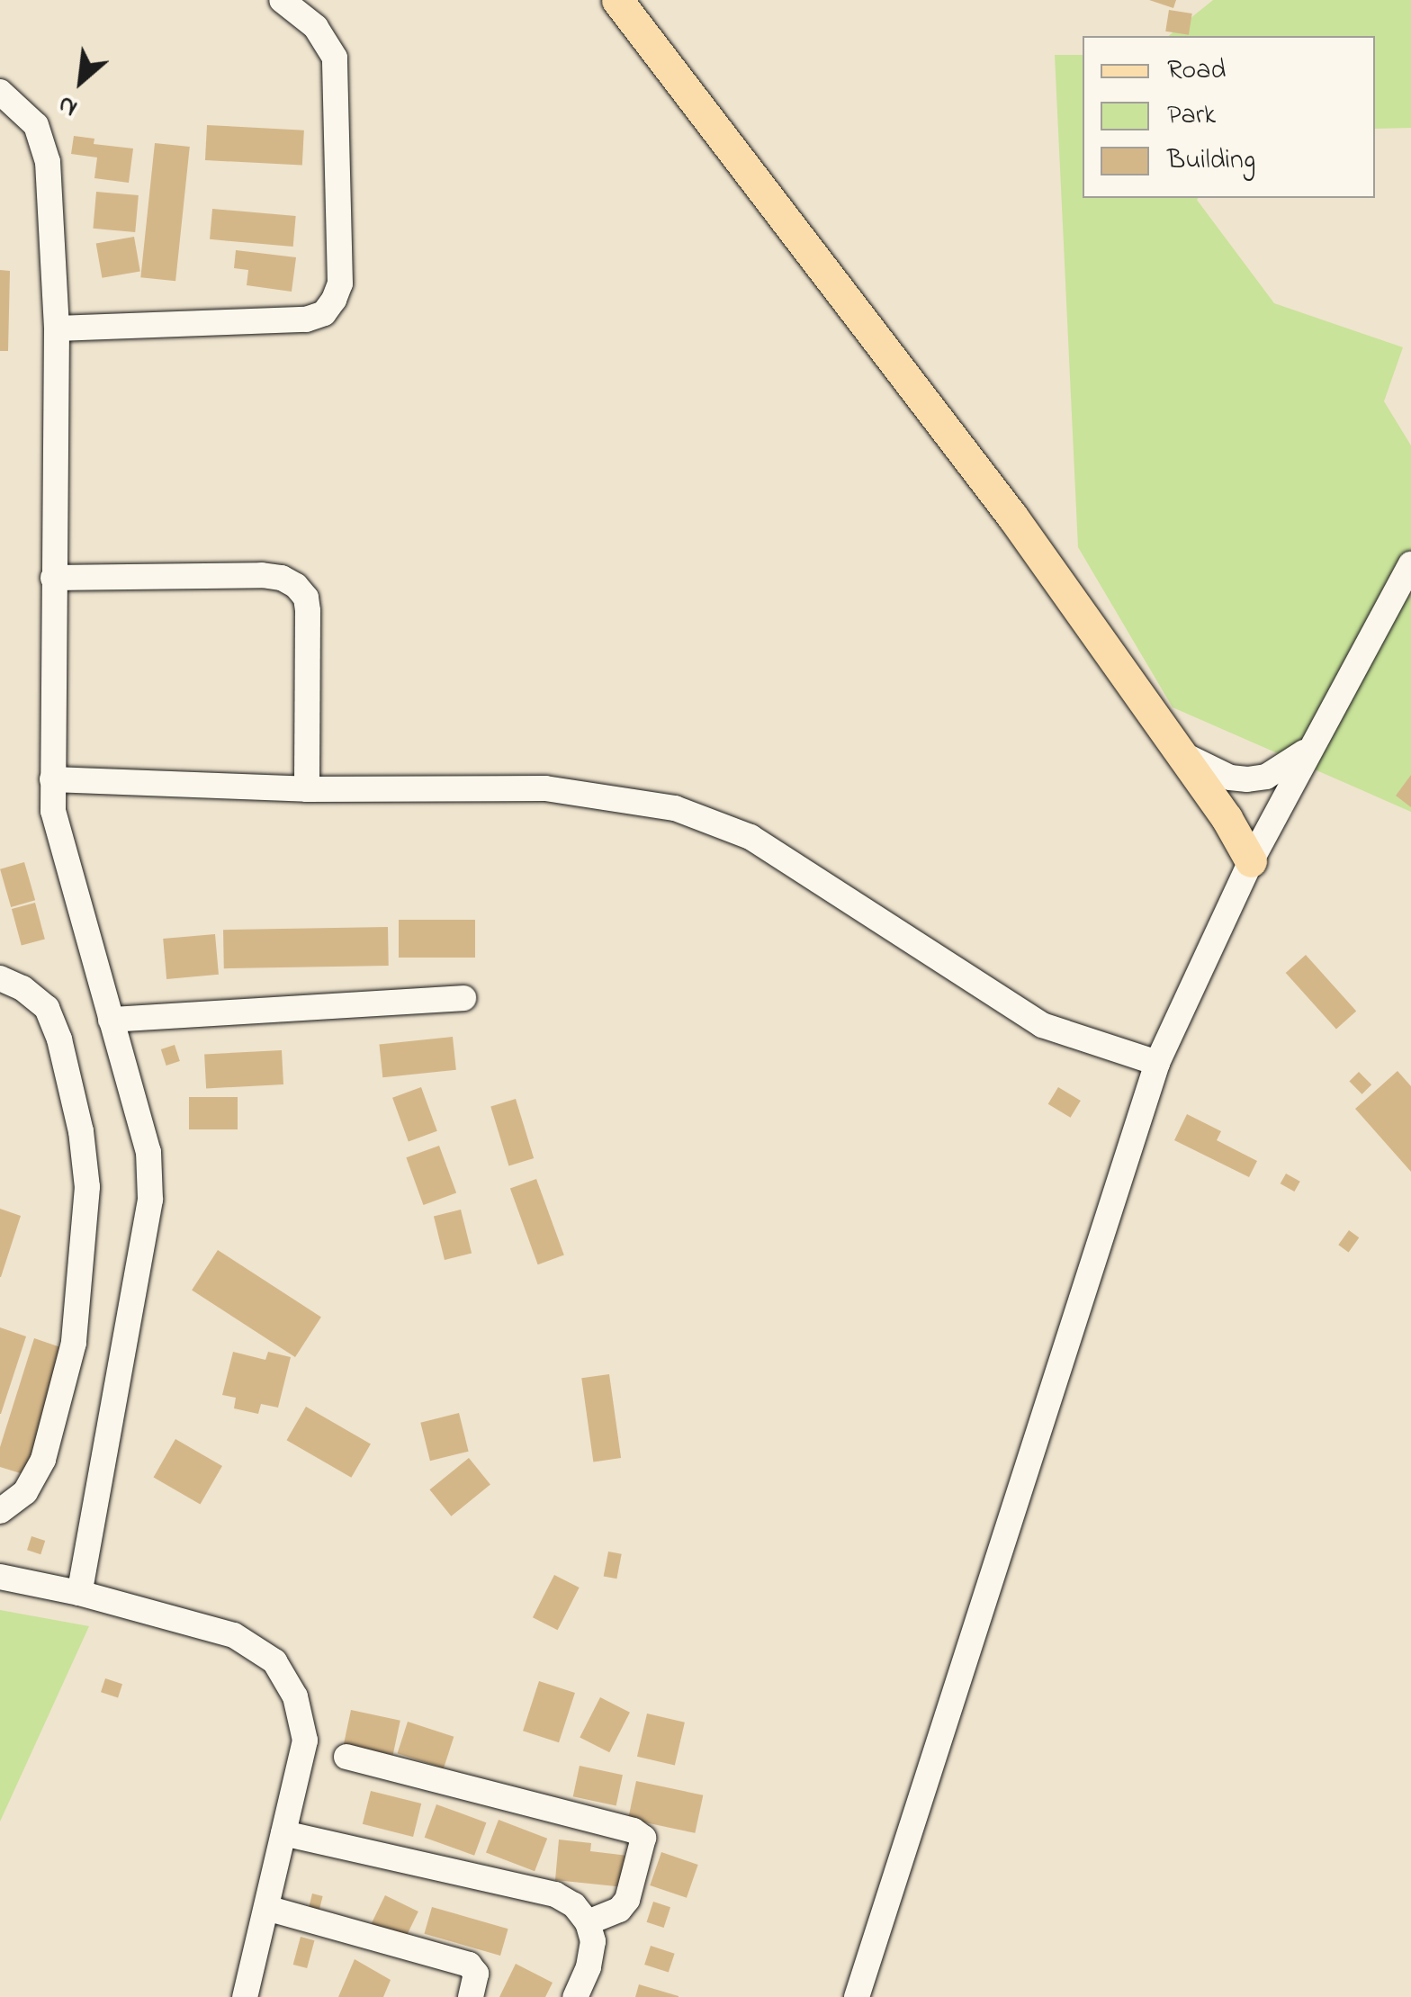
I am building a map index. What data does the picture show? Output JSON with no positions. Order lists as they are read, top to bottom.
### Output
{
  "legend": ["Road", "Park", "Building"],
  "north": "bottom left"
}
